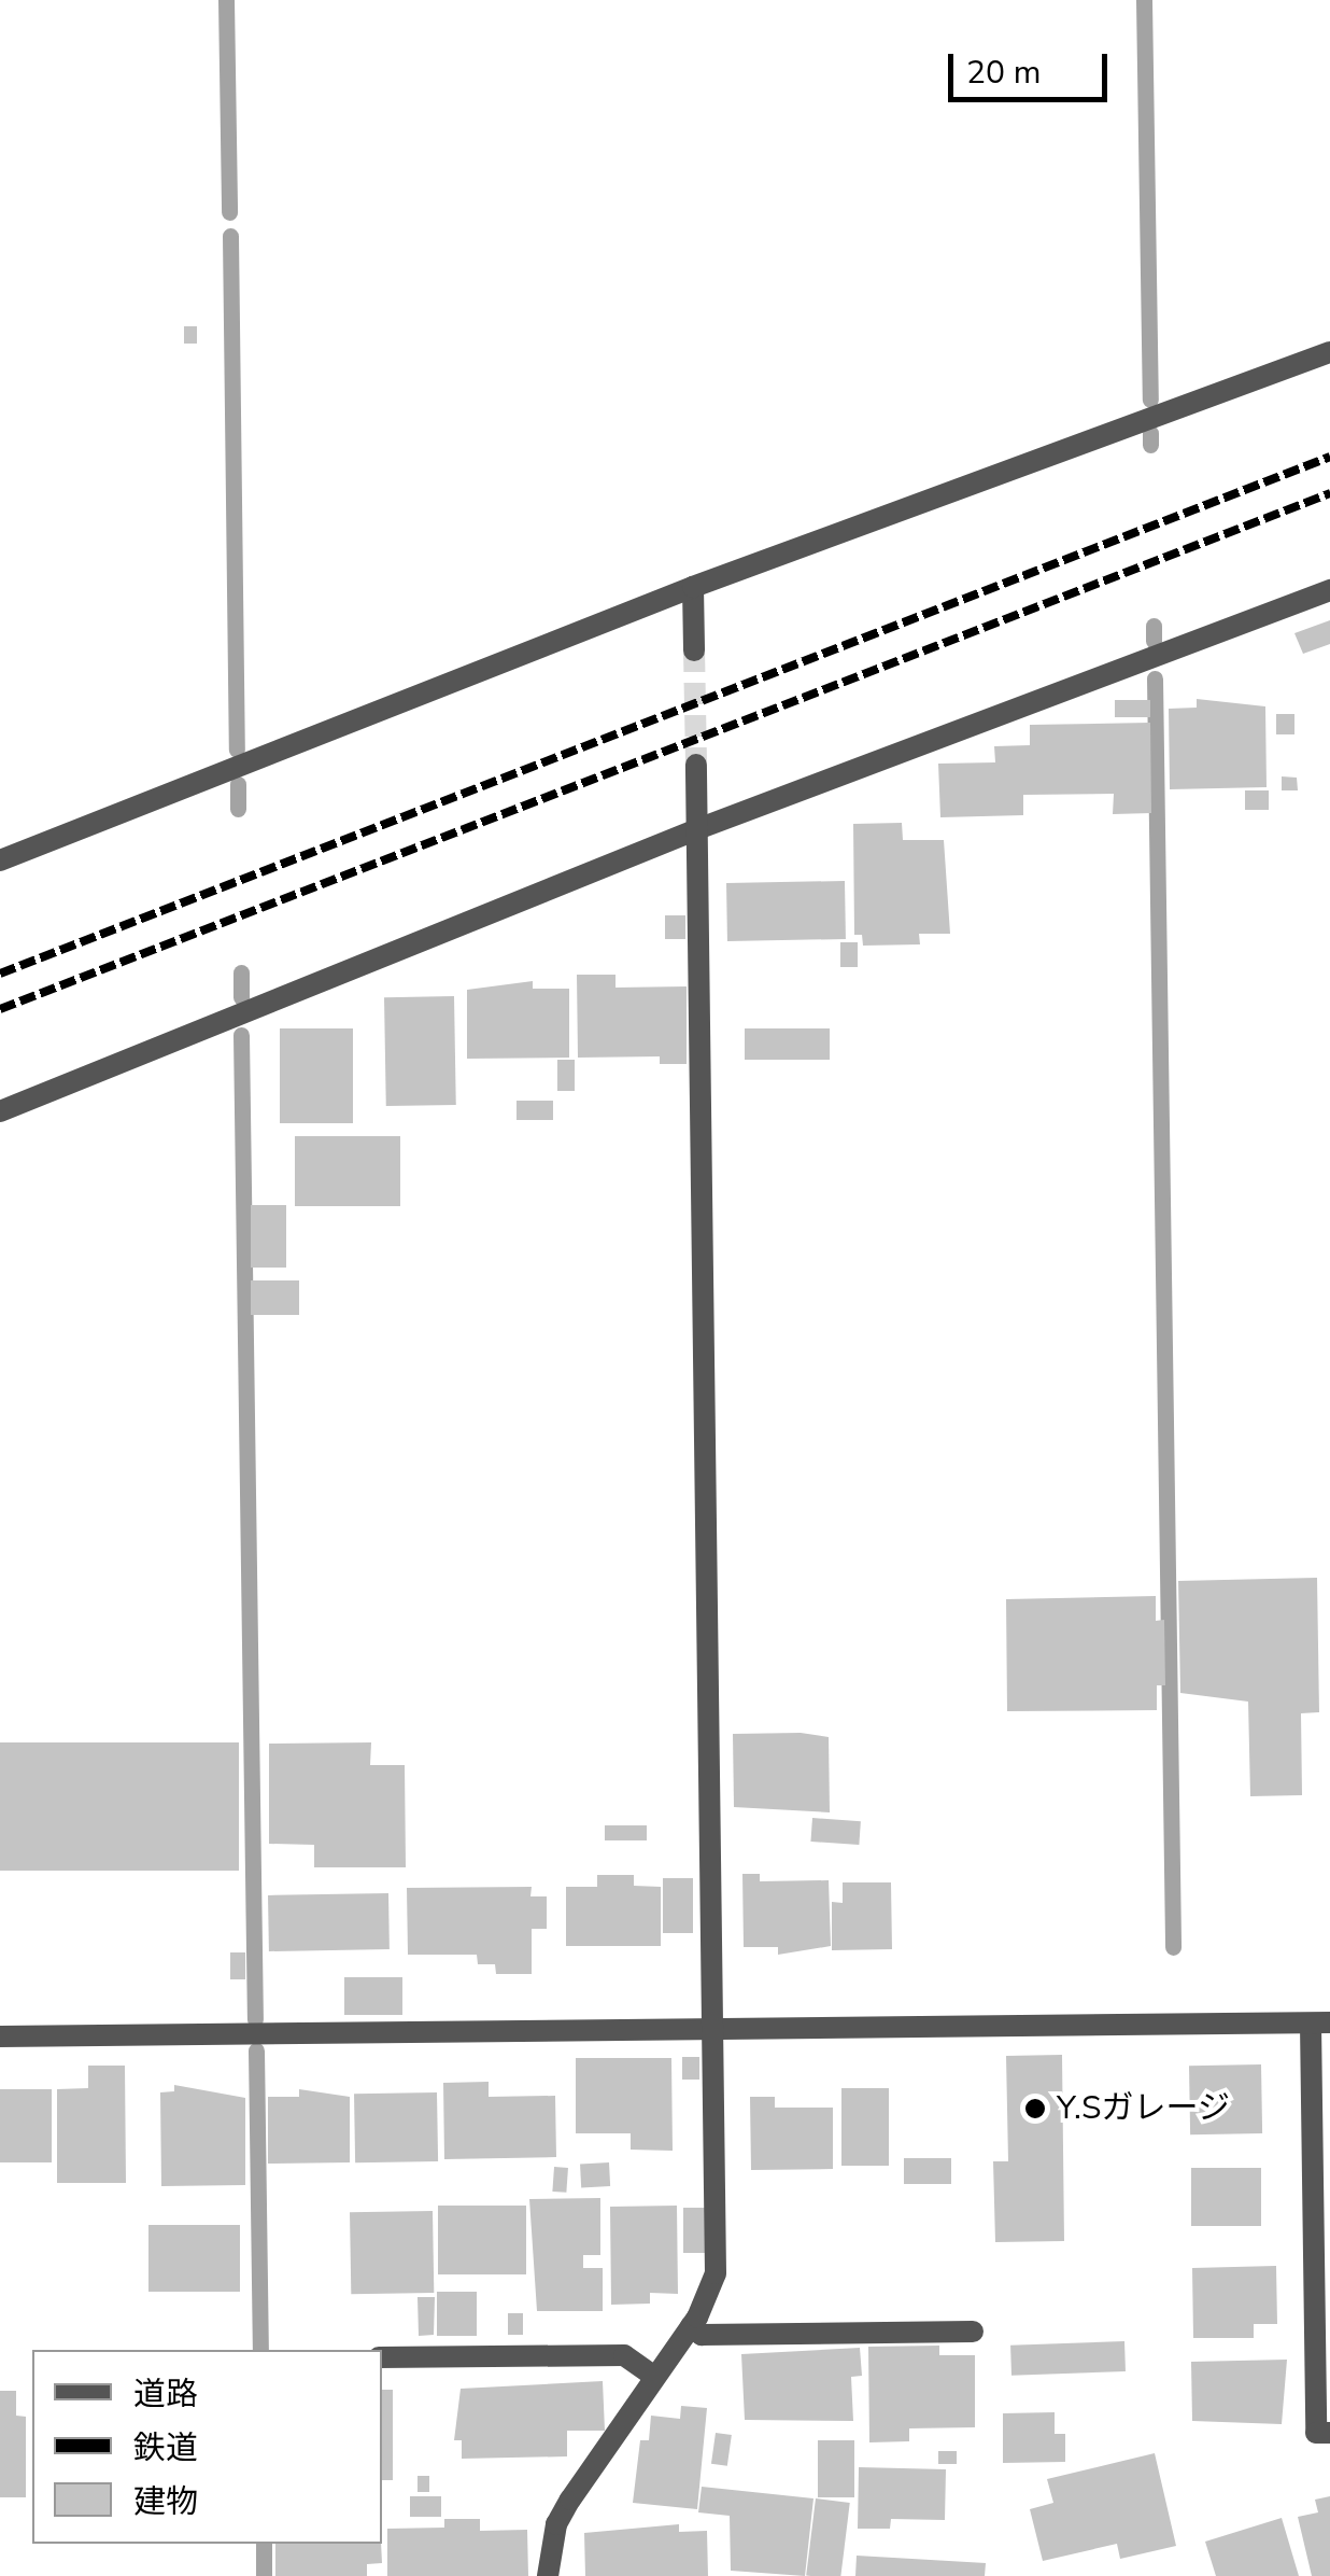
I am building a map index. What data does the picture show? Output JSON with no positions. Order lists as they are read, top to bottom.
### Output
{
  "places": ["Y.Sガレージ"],
  "legend": ["道路", "鉄道", "建物"],
  "scale_bar": "20 m"
}
